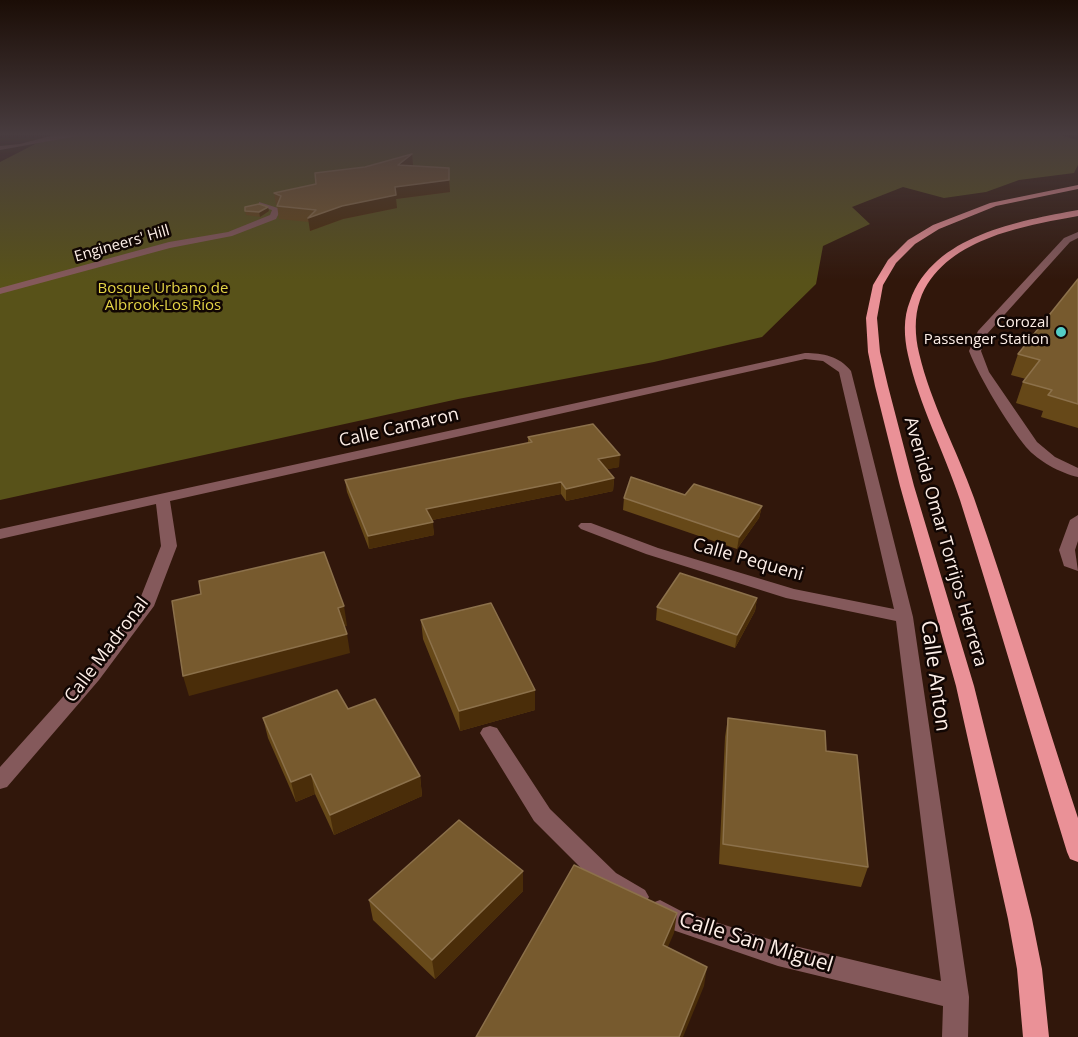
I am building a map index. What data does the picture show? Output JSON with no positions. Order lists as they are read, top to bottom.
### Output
{
  "streets": {
    "main road": ["Avenida Omar Torrijos Herrera"],
    "street": [
      "Engineers' Hill",
      "Calle Camaron",
      "Calle Pequeni",
      "Calle Madronal",
      "Calle Anton",
      "Calle San Miguel"
    ]
  },
  "crossings": [
    ["Calle Camaron", "Calle Madronal"],
    ["Calle Camaron", "Calle Anton"],
    ["Calle Pequeni", "Calle Anton"],
    ["Calle Anton", "Calle San Miguel"]
  ],
  "parks": ["Bosque Urbano de Albrook-Los Ríos"],
  "places": ["Corozal Passenger Station"]
}
